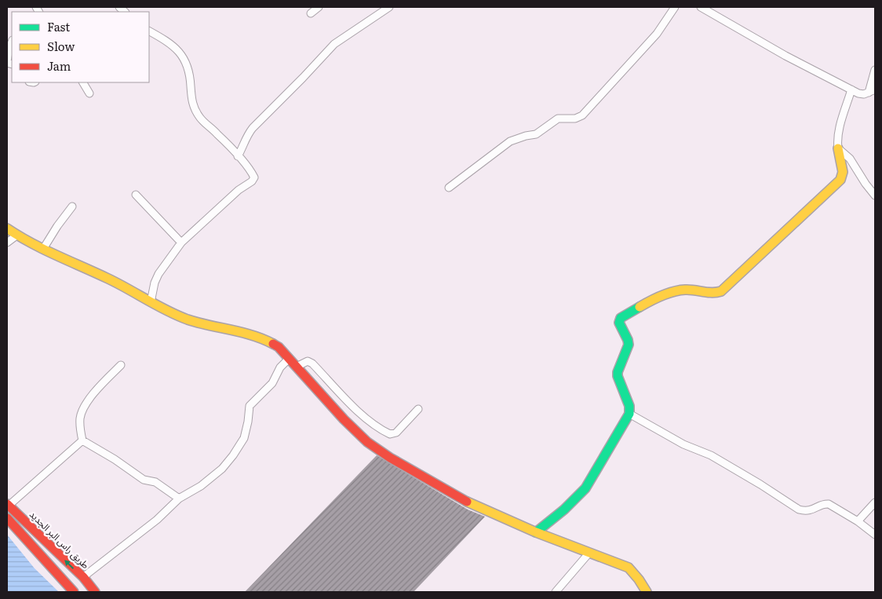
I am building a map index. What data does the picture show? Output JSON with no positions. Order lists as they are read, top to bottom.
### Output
{
  "streets": {
    "street": ["طريق راس البر الجديد"]
  },
  "legend": ["Fast", "Slow", "Jam"]
}
